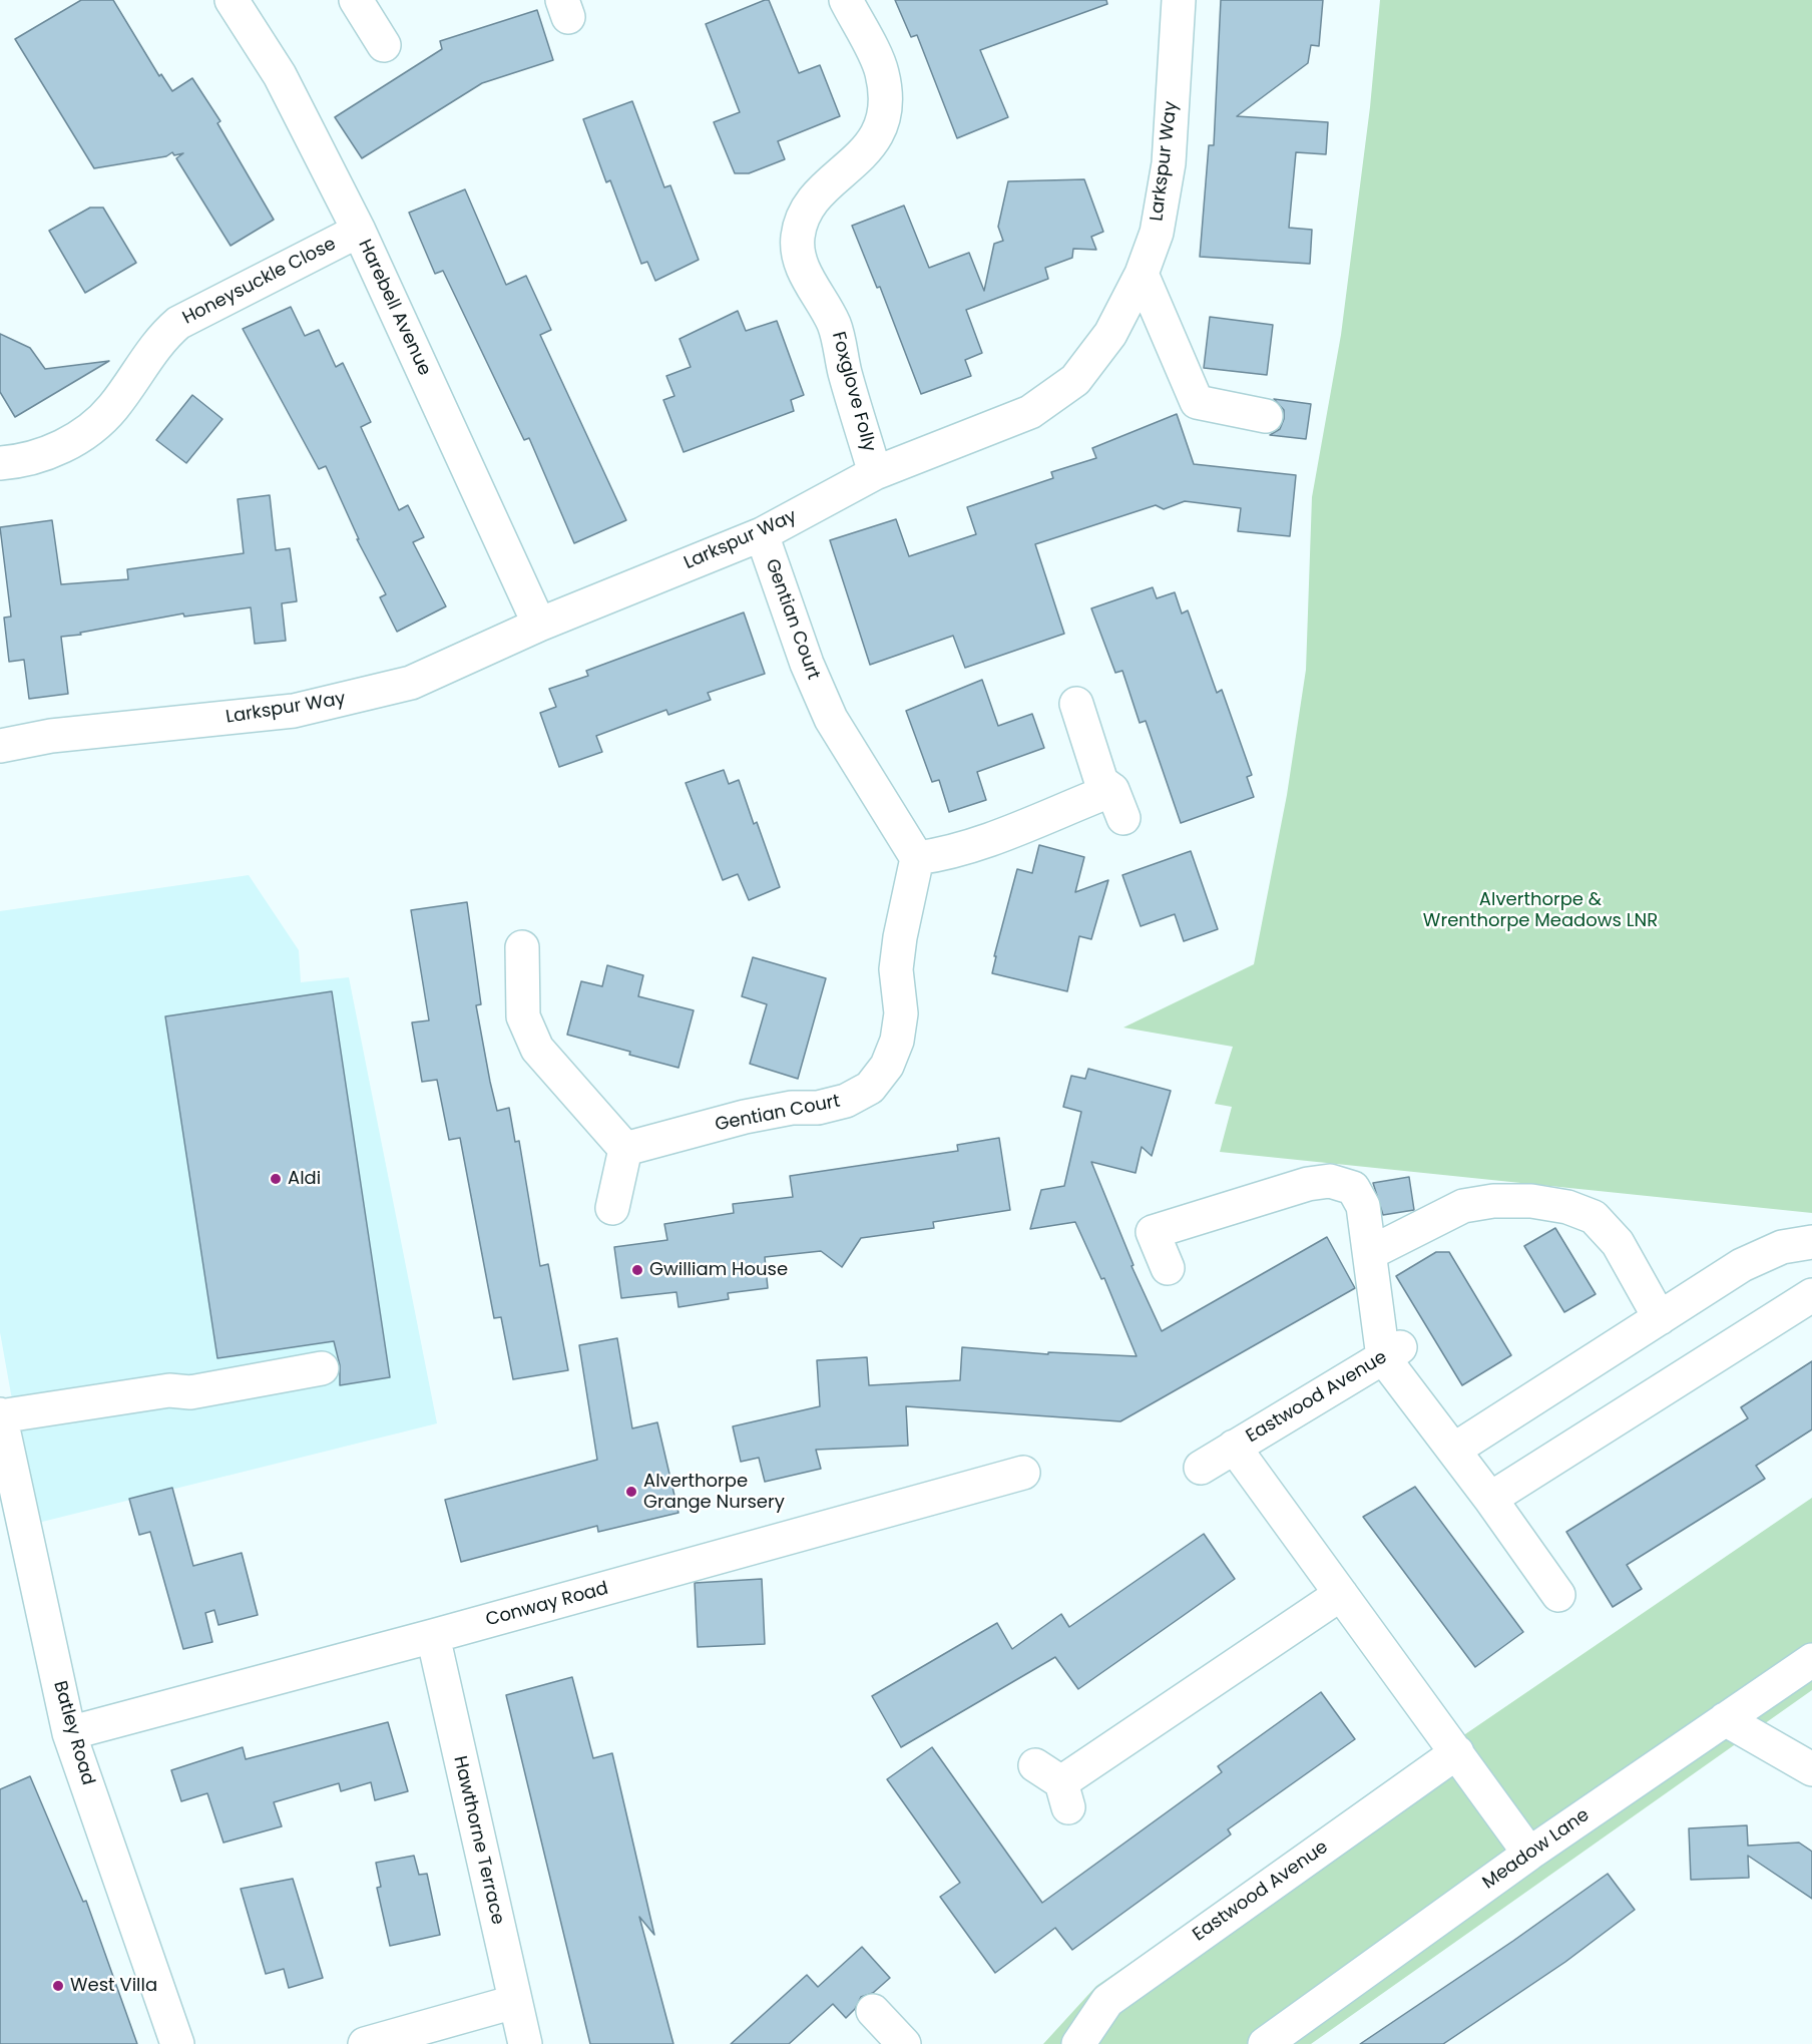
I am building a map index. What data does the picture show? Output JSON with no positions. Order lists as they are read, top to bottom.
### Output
{
  "streets": {
    "street": [
      "Larkspur Way",
      "Honeysuckle Close",
      "Harebell Avenue",
      "Foxglove Folly",
      "Gentian Court",
      "Eastwood Avenue",
      "Conway Road",
      "Batley Road",
      "Hawthorne Terrace",
      "Meadow Lane"
    ]
  },
  "crossings": [
    ["Larkspur Way", "Harebell Avenue"],
    ["Larkspur Way", "Foxglove Folly"],
    ["Larkspur Way", "Gentian Court"],
    ["Honeysuckle Close", "Harebell Avenue"],
    ["Eastwood Avenue", "Meadow Lane"],
    ["Conway Road", "Batley Road"],
    ["Conway Road", "Hawthorne Terrace"]
  ],
  "parks": ["Alverthorpe & Wrenthorpe Meadows LNR"],
  "places": [
    "Aldi",
    "Gwilliam House",
    "Alverthorpe Grange Nursery",
    "West Villa"
  ]
}
